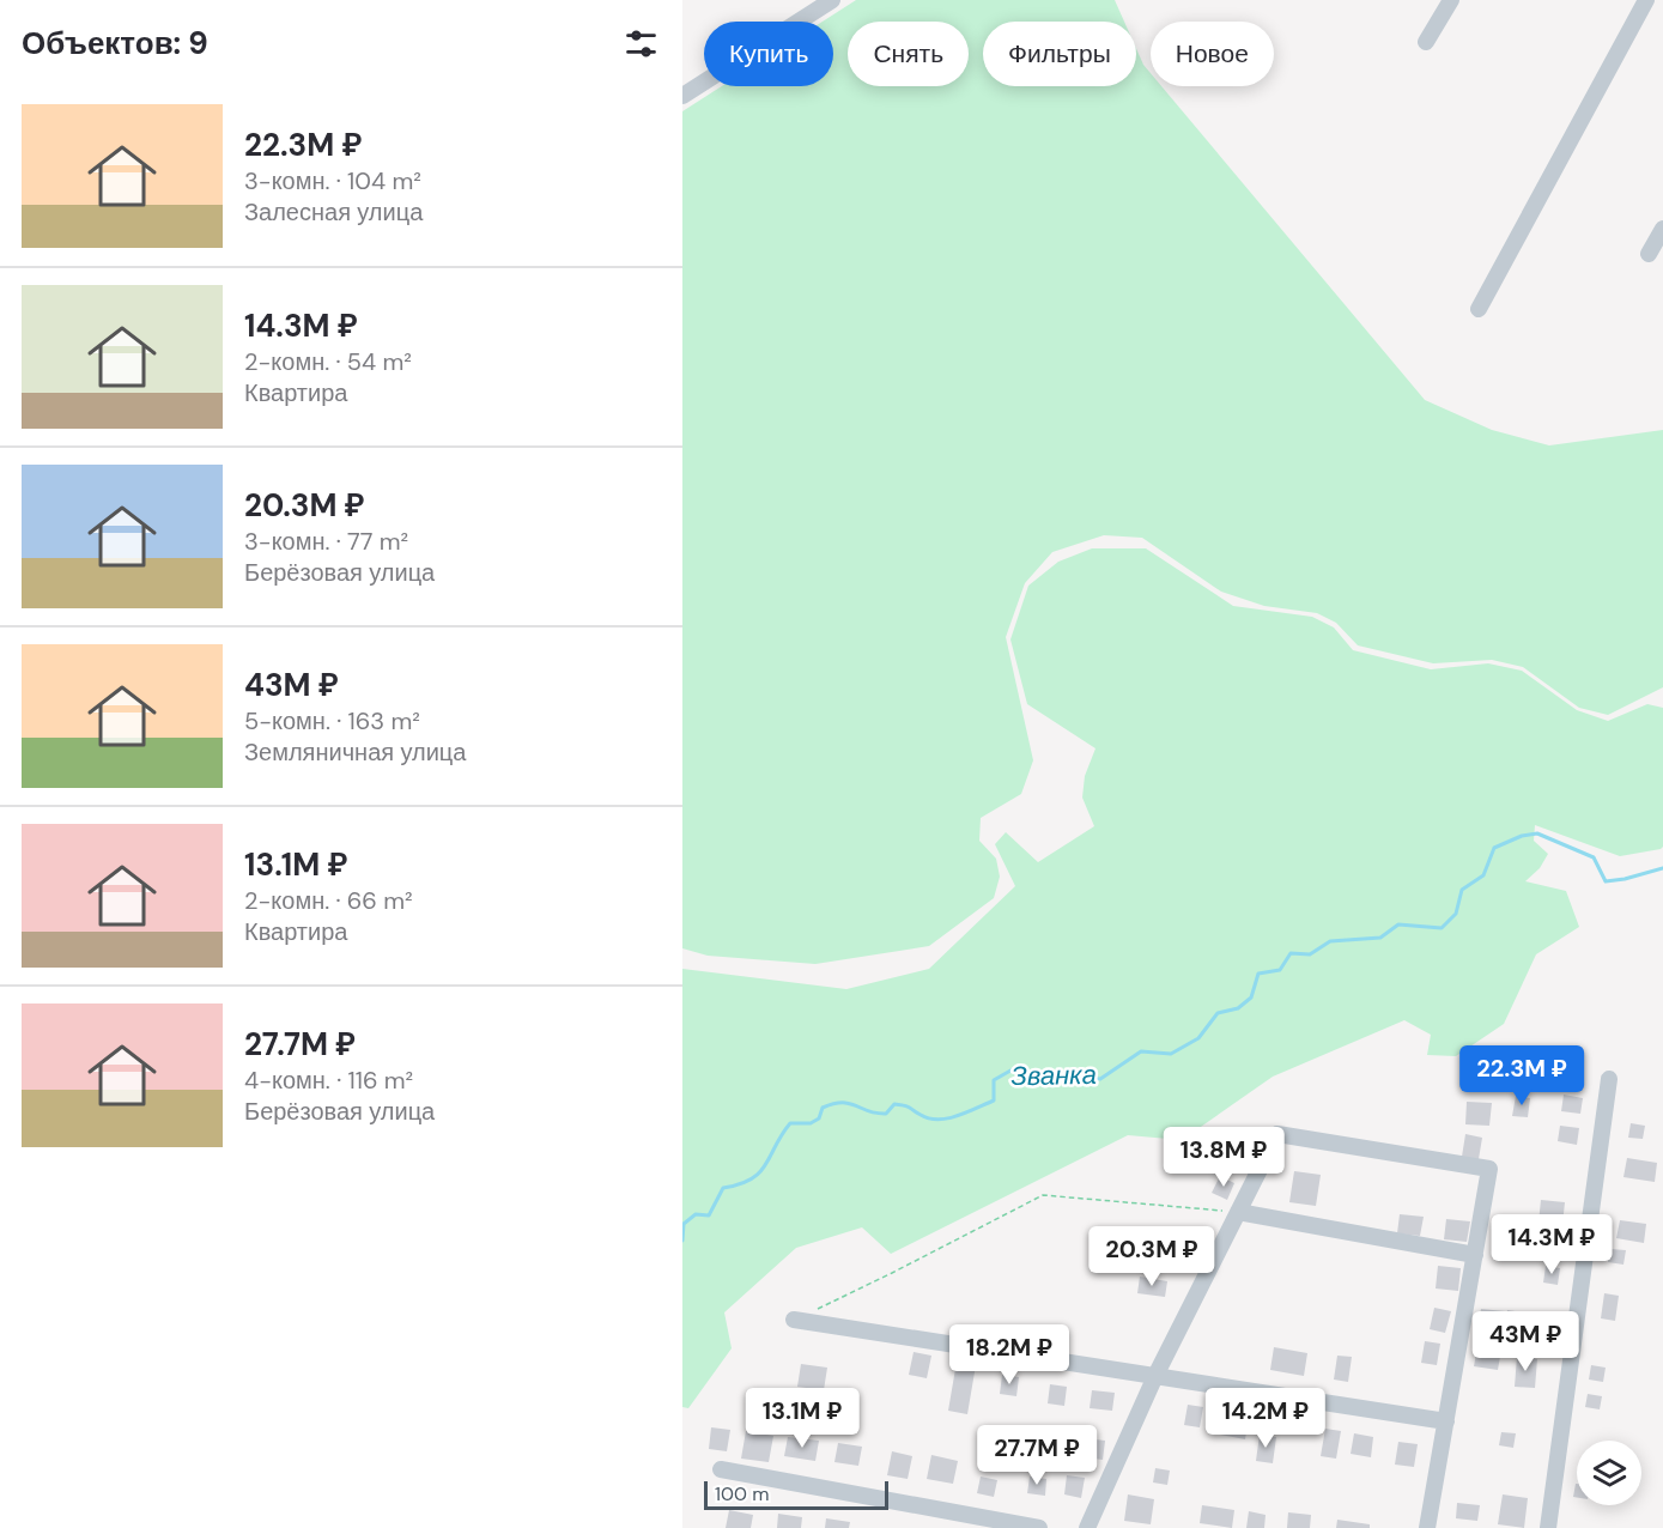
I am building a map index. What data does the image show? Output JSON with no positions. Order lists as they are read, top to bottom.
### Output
{
  "water": ["Званка"],
  "scale_bar": "100 m",
  "page": {
    "heading": "Объектов: 9",
    "chip": [
      "Купить",
      "Снять",
      "Фильтры",
      "Новое"
    ],
    "list": [
      {
        "name": "22.3M ₽",
        "note": "3-комн. · 104 m² · Залесная улица"
      },
      {
        "name": "14.3M ₽",
        "note": "2-комн. · 54 m² · Квартира"
      },
      {
        "name": "20.3M ₽",
        "note": "3-комн. · 77 m² · Берёзовая улица"
      },
      {
        "name": "43M ₽",
        "note": "5-комн. · 163 m² · Земляничная улица"
      },
      {
        "name": "13.1M ₽",
        "note": "2-комн. · 66 m² · Квартира"
      },
      {
        "name": "27.7M ₽",
        "note": "4-комн. · 116 m² · Берёзовая улица"
      }
    ],
    "price": [
      "22.3M ₽",
      "13.8M ₽",
      "14.3M ₽",
      "20.3M ₽",
      "43M ₽",
      "18.2M ₽",
      "13.1M ₽",
      "14.2M ₽",
      "27.7M ₽"
    ],
    "scale": "100 m"
  }
}
